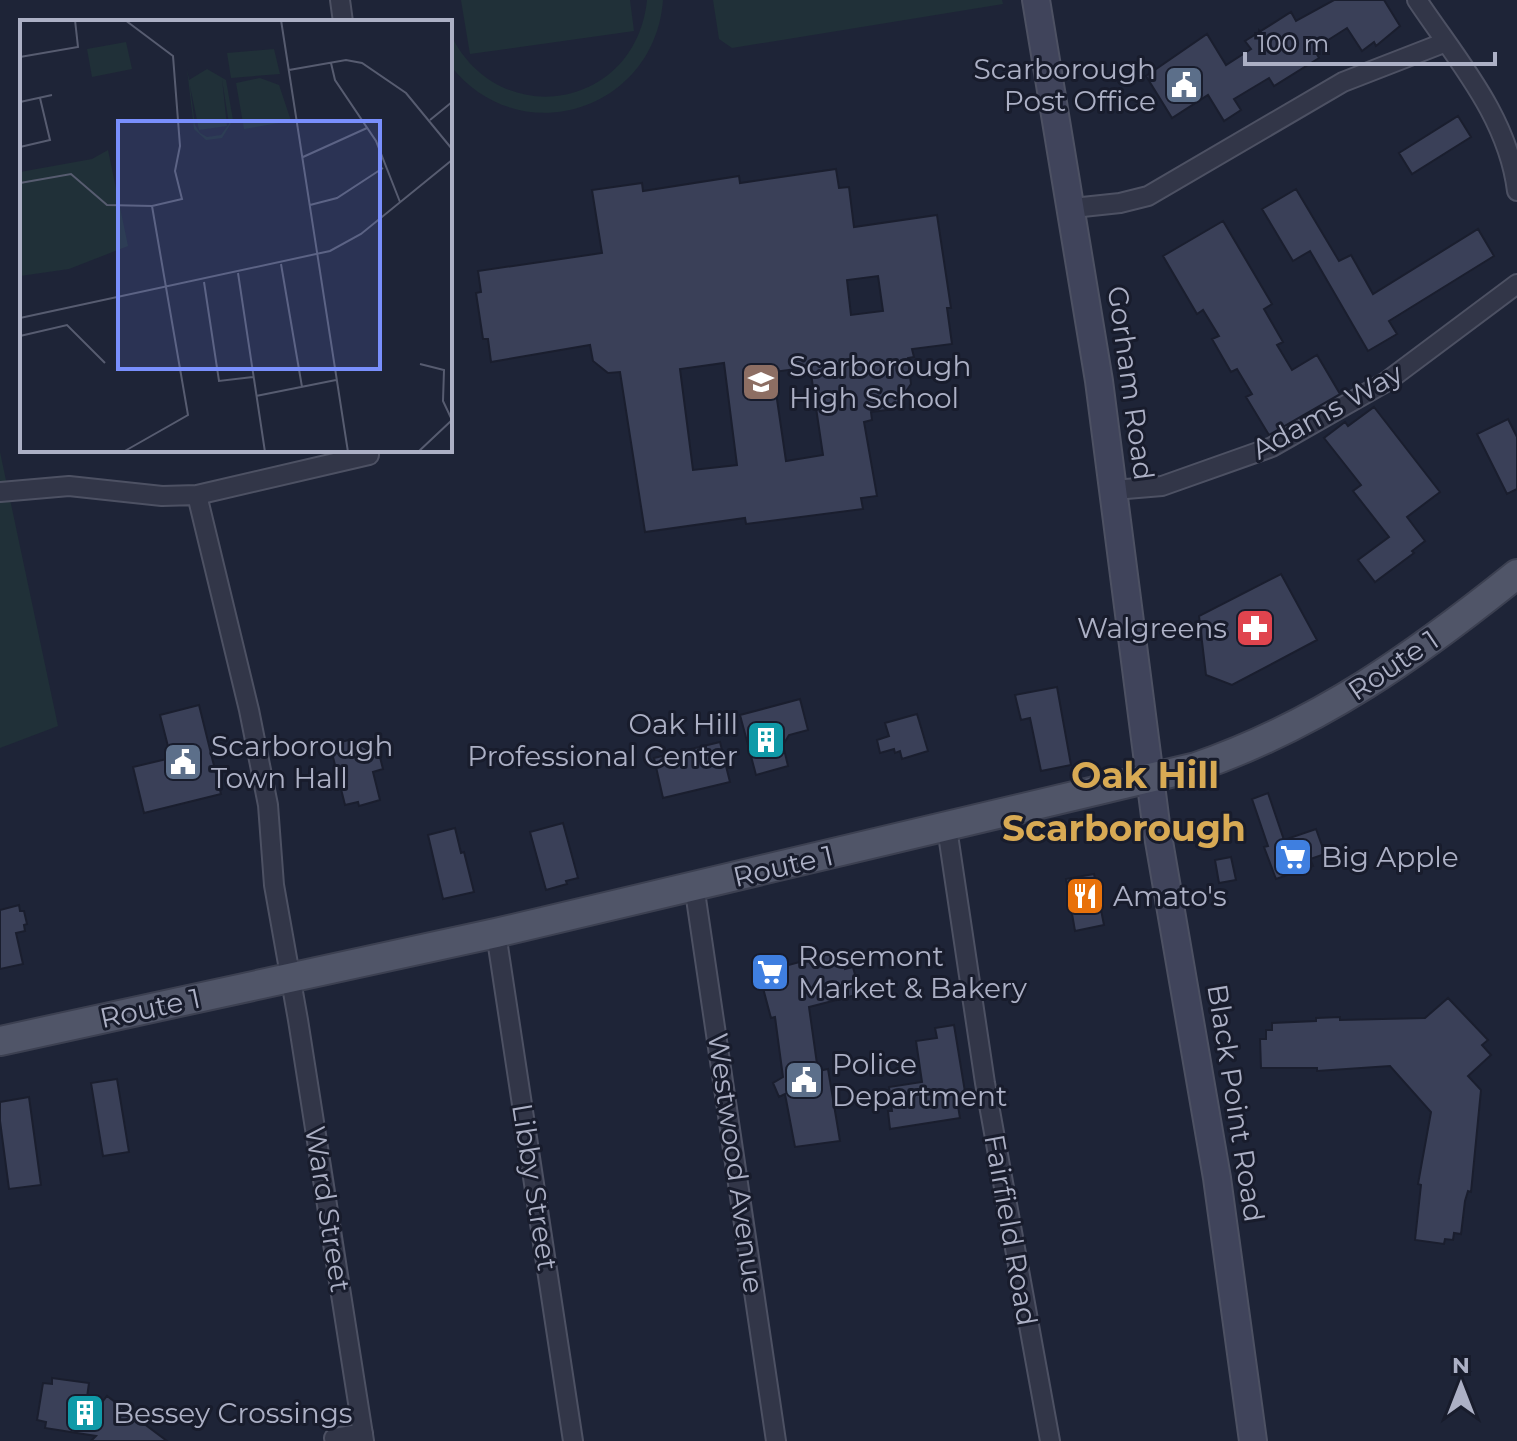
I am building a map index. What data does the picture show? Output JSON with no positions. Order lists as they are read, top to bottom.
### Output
{
  "streets": {
    "main road": ["Gorham Road", "Route 1", "Black Point Road"],
    "street": [
      "Adams Way",
      "Westwood Avenue",
      "Libby Street",
      "Ward Street",
      "Fairfield Road"
    ]
  },
  "crossings": [
    ["Gorham Road", "Adams Way"],
    ["Gorham Road", "Route 1"],
    ["Gorham Road", "Black Point Road"],
    ["Route 1", "Black Point Road"],
    ["Route 1", "Westwood Avenue"],
    ["Route 1", "Libby Street"],
    ["Route 1", "Ward Street"],
    ["Route 1", "Fairfield Road"]
  ],
  "districts": ["Oak Hill", "Scarborough"],
  "places": {
    "public building": ["Scarborough Post Office", "Scarborough Town Hall", "Police Department"],
    "school or university": ["Scarborough High School"],
    "pharmacy": ["Walgreens"],
    "building": ["Oak Hill Professional Center", "Bessey Crossings"],
    "supermarket": ["Big Apple", "Rosemont Market & Bakery"],
    "restaurant": ["Amato's"]
  },
  "scale_bar": "100 m",
  "north": "top"
}
